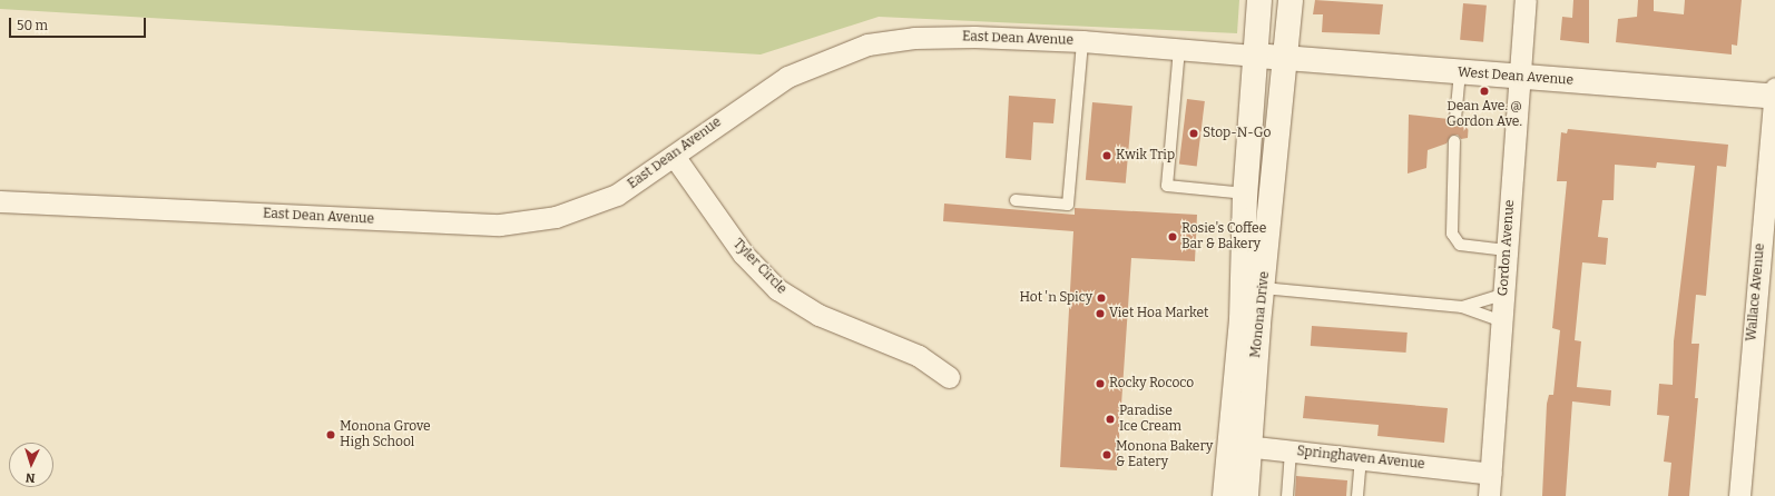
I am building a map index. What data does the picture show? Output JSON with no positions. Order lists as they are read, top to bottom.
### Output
{
  "streets": {
    "street": [
      "East Dean Avenue",
      "West Dean Avenue",
      "Gordon Avenue",
      "Tyler Circle",
      "Wallace Avenue",
      "Monona Drive",
      "Springhaven Avenue"
    ]
  },
  "crossings": [
    ["East Dean Avenue", "West Dean Avenue"],
    ["East Dean Avenue", "Tyler Circle"],
    ["East Dean Avenue", "Monona Drive"],
    ["West Dean Avenue", "Gordon Avenue"],
    ["West Dean Avenue", "Wallace Avenue"],
    ["West Dean Avenue", "Monona Drive"],
    ["Gordon Avenue", "Springhaven Avenue"],
    ["Monona Drive", "Springhaven Avenue"]
  ],
  "places": [
    "Dean Ave. @ Gordon Ave.",
    "Stop-N-Go",
    "Kwik Trip",
    "Rosie's Coffee Bar & Bakery",
    "Hot 'n Spicy",
    "Viet Hoa Market",
    "Rocky Rococo",
    "Paradise Ice Cream",
    "Monona Grove High School",
    "Monona Bakery & Eatery"
  ],
  "scale_bar": "50 m",
  "north": "bottom"
}
